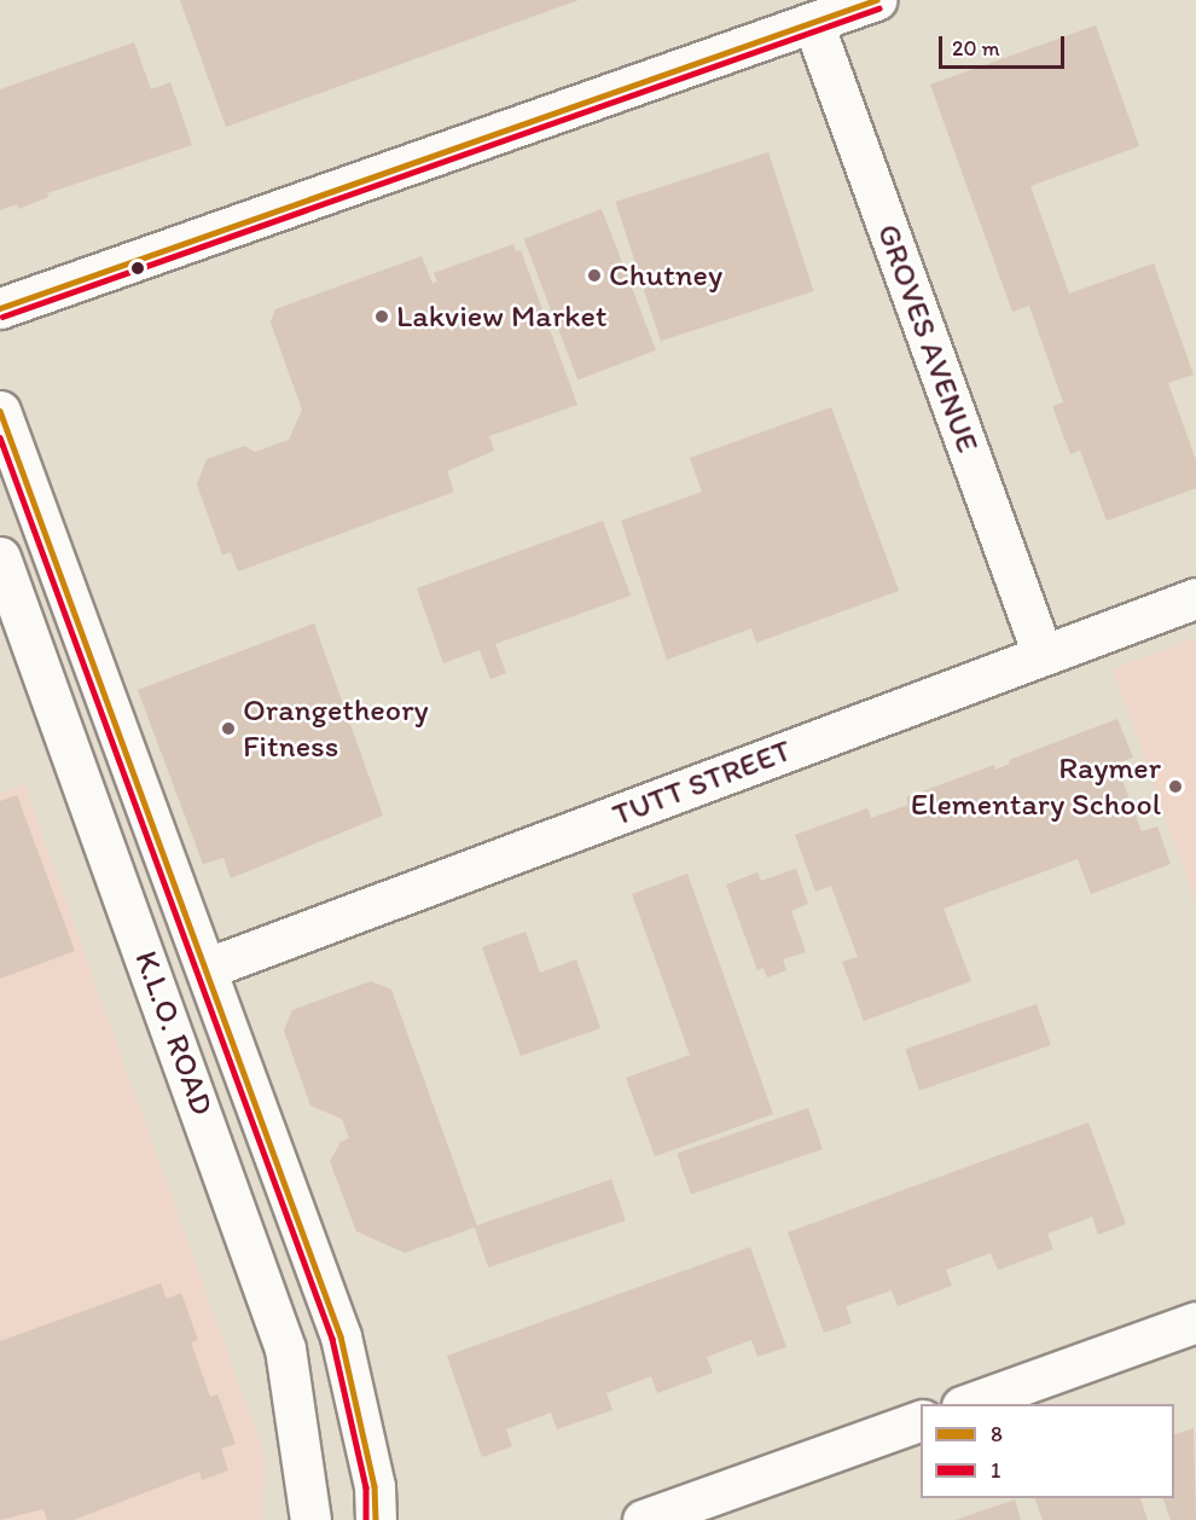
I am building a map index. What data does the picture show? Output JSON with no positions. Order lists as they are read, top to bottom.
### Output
{
  "streets": {
    "street": ["GROVES AVENUE", "TUTT STREET", "K.L.O. ROAD"]
  },
  "crossings": [
    ["GROVES AVENUE", "TUTT STREET"],
    ["TUTT STREET", "K.L.O. ROAD"]
  ],
  "places": [
    "Chutney",
    "Lakview Market",
    "Orangetheory Fitness",
    "Raymer Elementary School"
  ],
  "lines": ["transit line 8", "transit line 1"],
  "legend": ["8", "1"],
  "scale_bar": "20 m"
}
